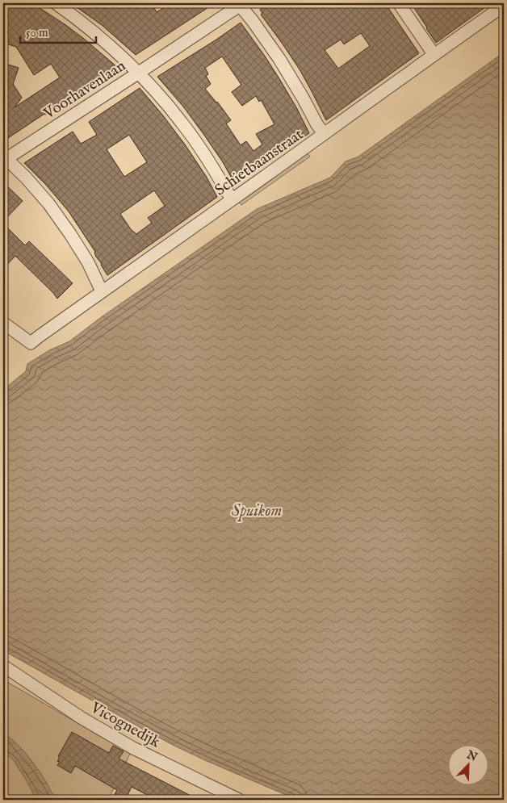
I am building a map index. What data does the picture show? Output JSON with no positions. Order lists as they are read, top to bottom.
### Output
{
  "streets": {
    "street": ["Voorhavenlaan", "Schietbaanstraat", "Vicognedijk"]
  },
  "water": ["Spuikom"],
  "scale_bar": "50 m",
  "north": "top right"
}
